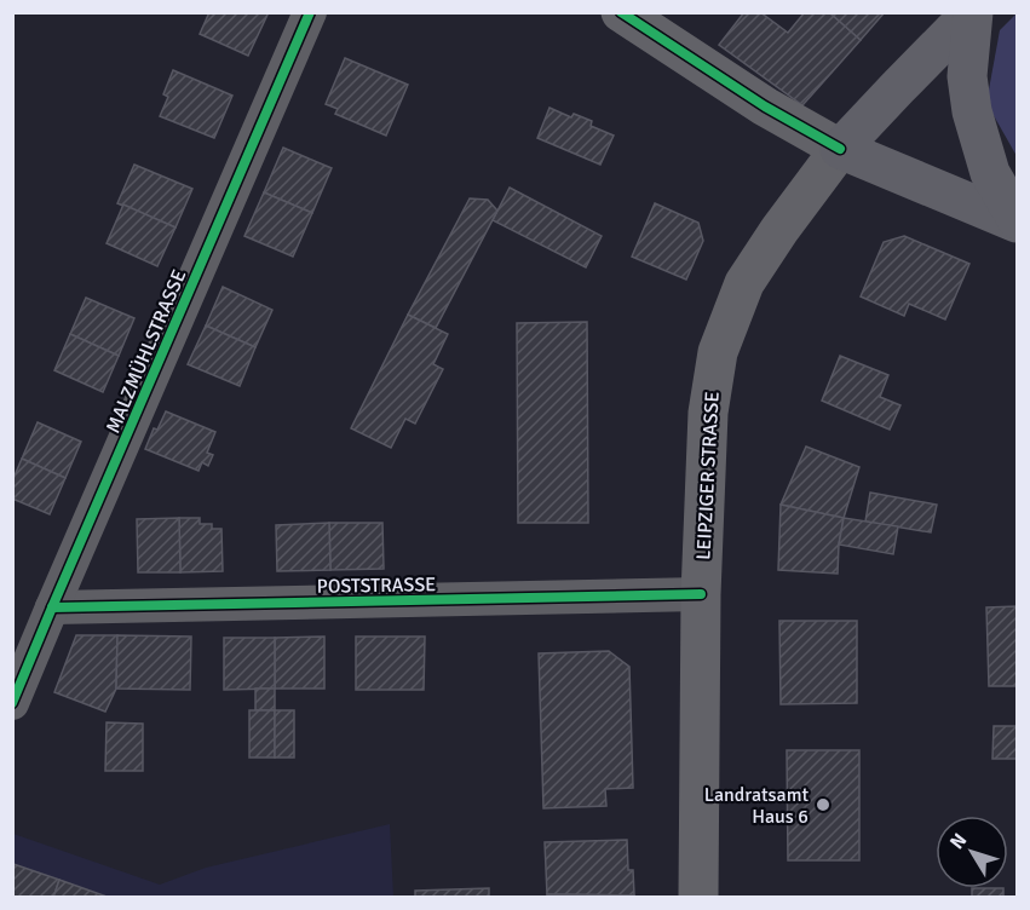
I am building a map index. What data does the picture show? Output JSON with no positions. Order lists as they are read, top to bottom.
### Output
{
  "streets": {
    "main road": ["LEIPZIGER STRASSE"],
    "street": ["MALZMÜHLSTRASSE", "POSTSTRASSE"]
  },
  "crossings": [
    ["MALZMÜHLSTRASSE", "POSTSTRASSE"],
    ["LEIPZIGER STRASSE", "POSTSTRASSE"]
  ],
  "places": ["Landratsamt Haus 6"],
  "north": "top left"
}
